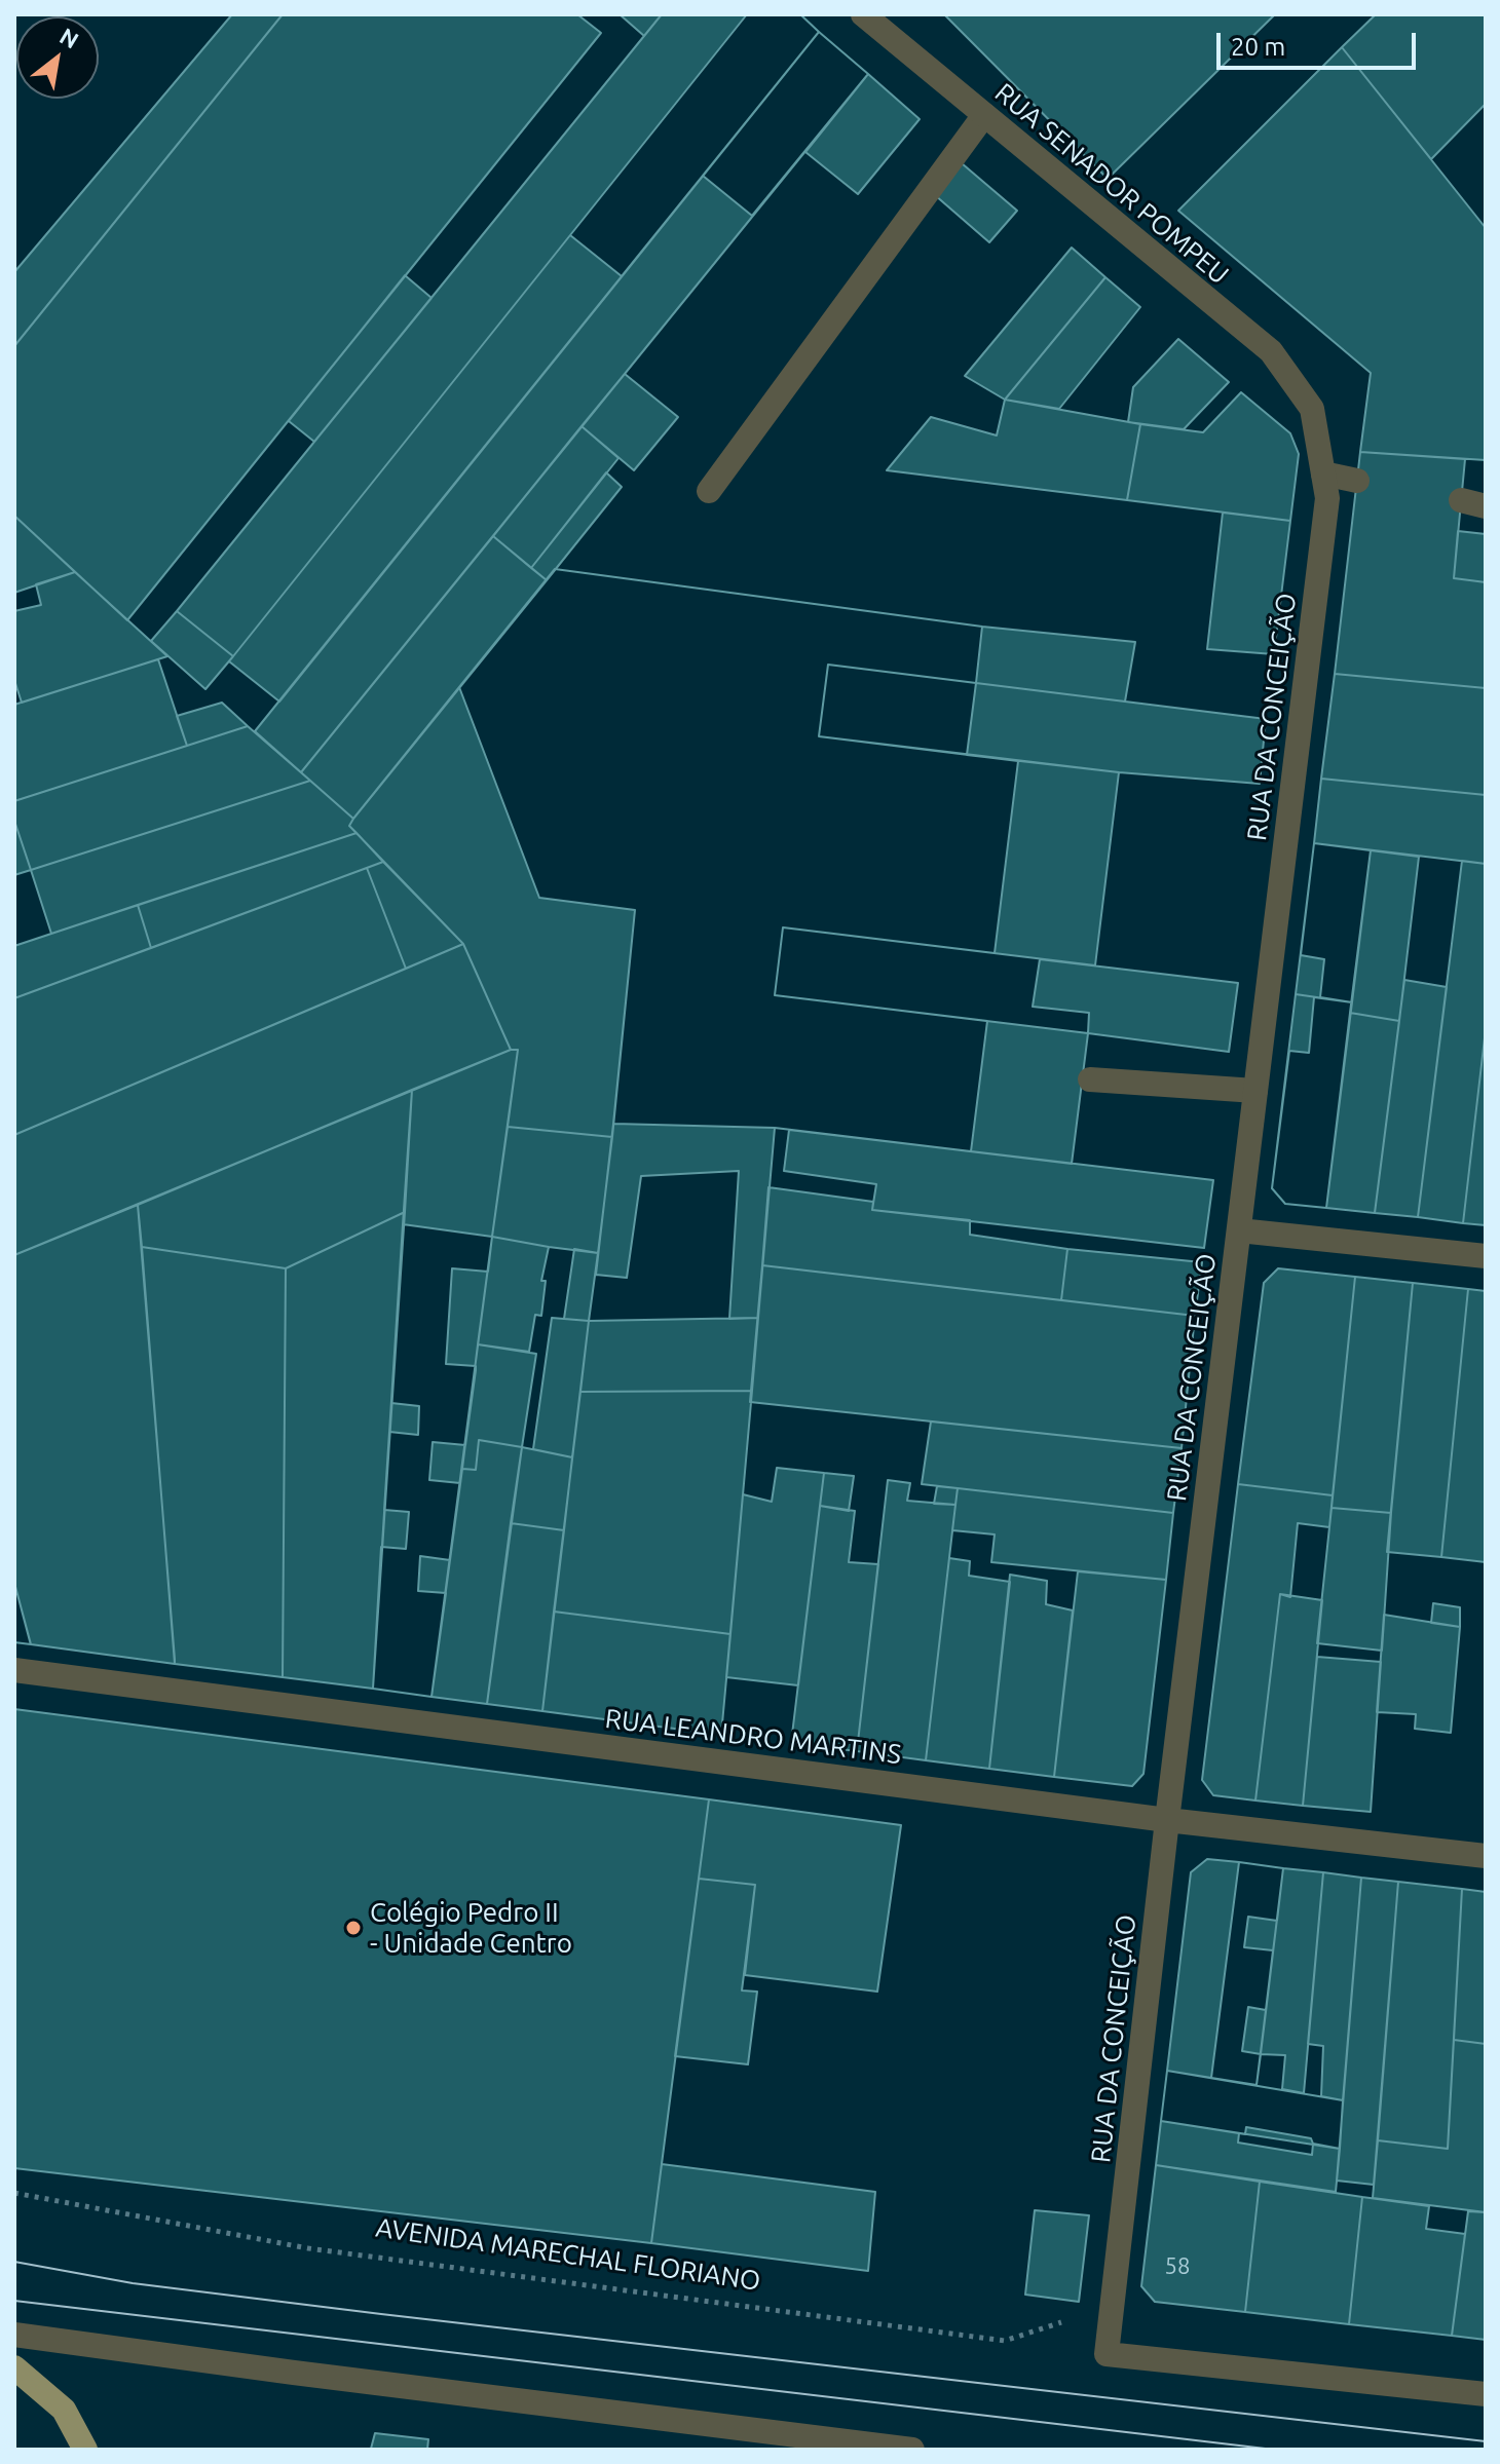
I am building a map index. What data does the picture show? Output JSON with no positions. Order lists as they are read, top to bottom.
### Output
{
  "streets": {
    "street": ["RUA SENADOR POMPEU", "RUA DA CONCEIÇÃO", "RUA LEANDRO MARTINS"],
    "path": ["AVENIDA MARECHAL FLORIANO"]
  },
  "crossings": [
    ["RUA SENADOR POMPEU", "RUA DA CONCEIÇÃO"],
    ["RUA DA CONCEIÇÃO", "RUA LEANDRO MARTINS"],
    ["RUA DA CONCEIÇÃO", "AVENIDA MARECHAL FLORIANO"]
  ],
  "places": ["Colégio Pedro II - Unidade Centro"],
  "house_numbers": ["58"],
  "scale_bar": "20 m",
  "north": "top right"
}
